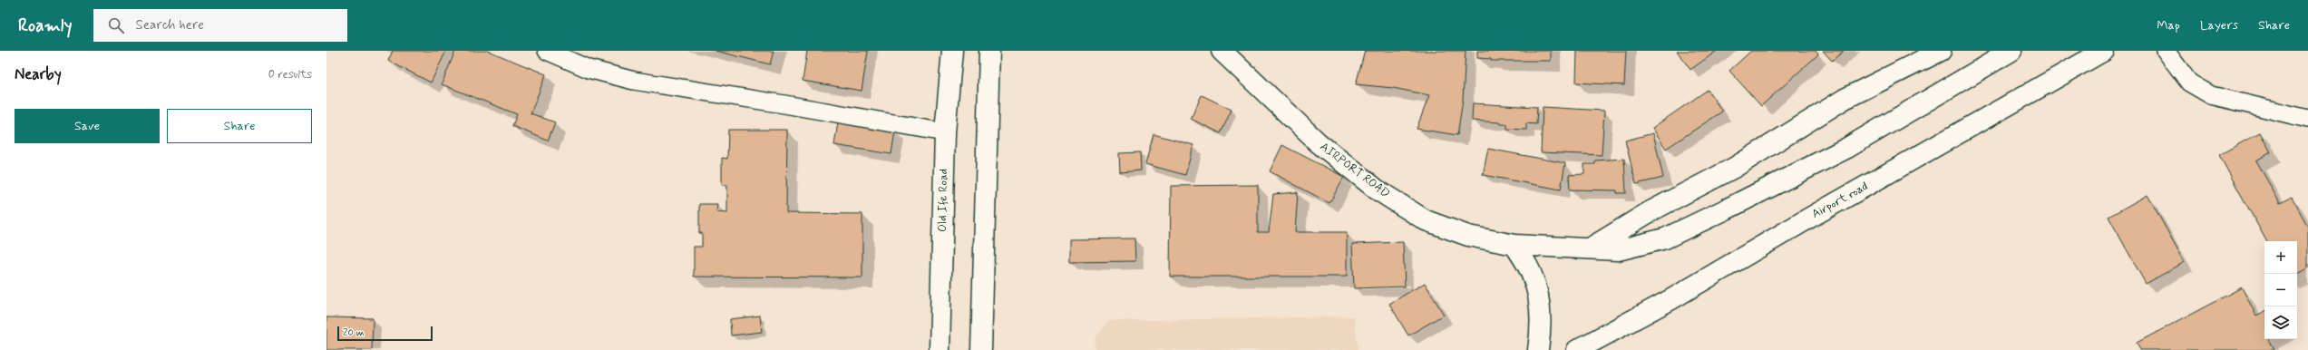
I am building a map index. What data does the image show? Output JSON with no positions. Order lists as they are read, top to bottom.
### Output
{
  "streets": {
    "main road": ["AIRPORT ROAD", "Old Ife Road", "Airport road"]
  },
  "scale_bar": "20 m",
  "page": {
    "header": "Roamly",
    "search": "Search here",
    "nav": ["Map", "Layers", "Share"],
    "heading": ["Nearby", "0 results"],
    "buttons": ["Save", "Share"],
    "map_buttons": ["+", "−"],
    "scale": "20 m"
  }
}
